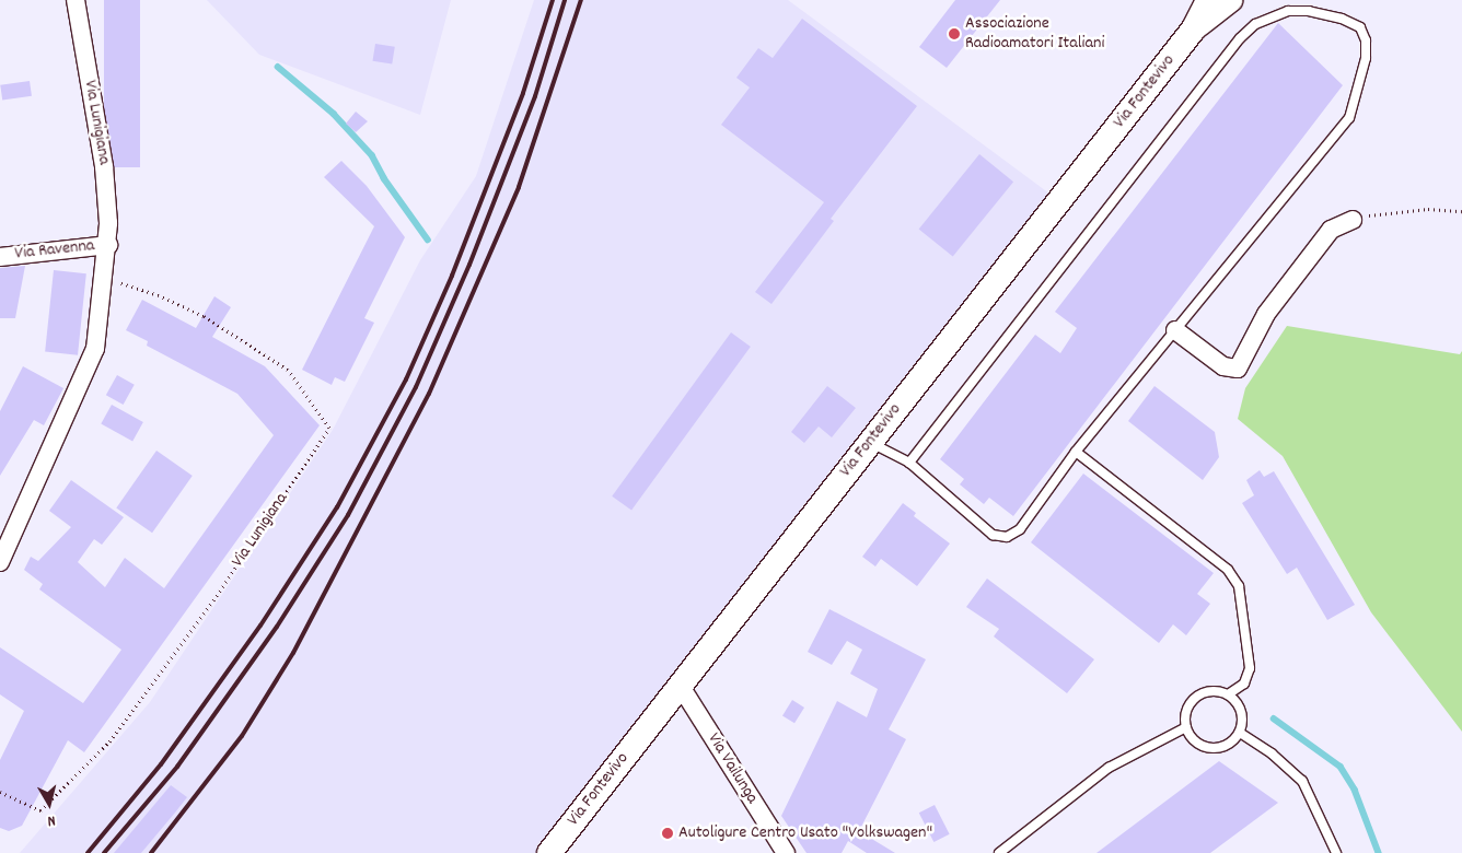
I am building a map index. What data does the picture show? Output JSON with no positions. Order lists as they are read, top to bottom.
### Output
{
  "streets": {
    "street": [
      "Via Fontevivo",
      "Via Lunigiana",
      "Via Ravenna",
      "Via Vailunga"
    ]
  },
  "crossings": [
    ["Via Fontevivo", "Via Vailunga"],
    ["Via Lunigiana", "Via Ravenna"]
  ],
  "places": ["Associazione Radioamatori Italiani", "Autoligure Centro Usato \"Volkswagen\""],
  "north": "bottom"
}
